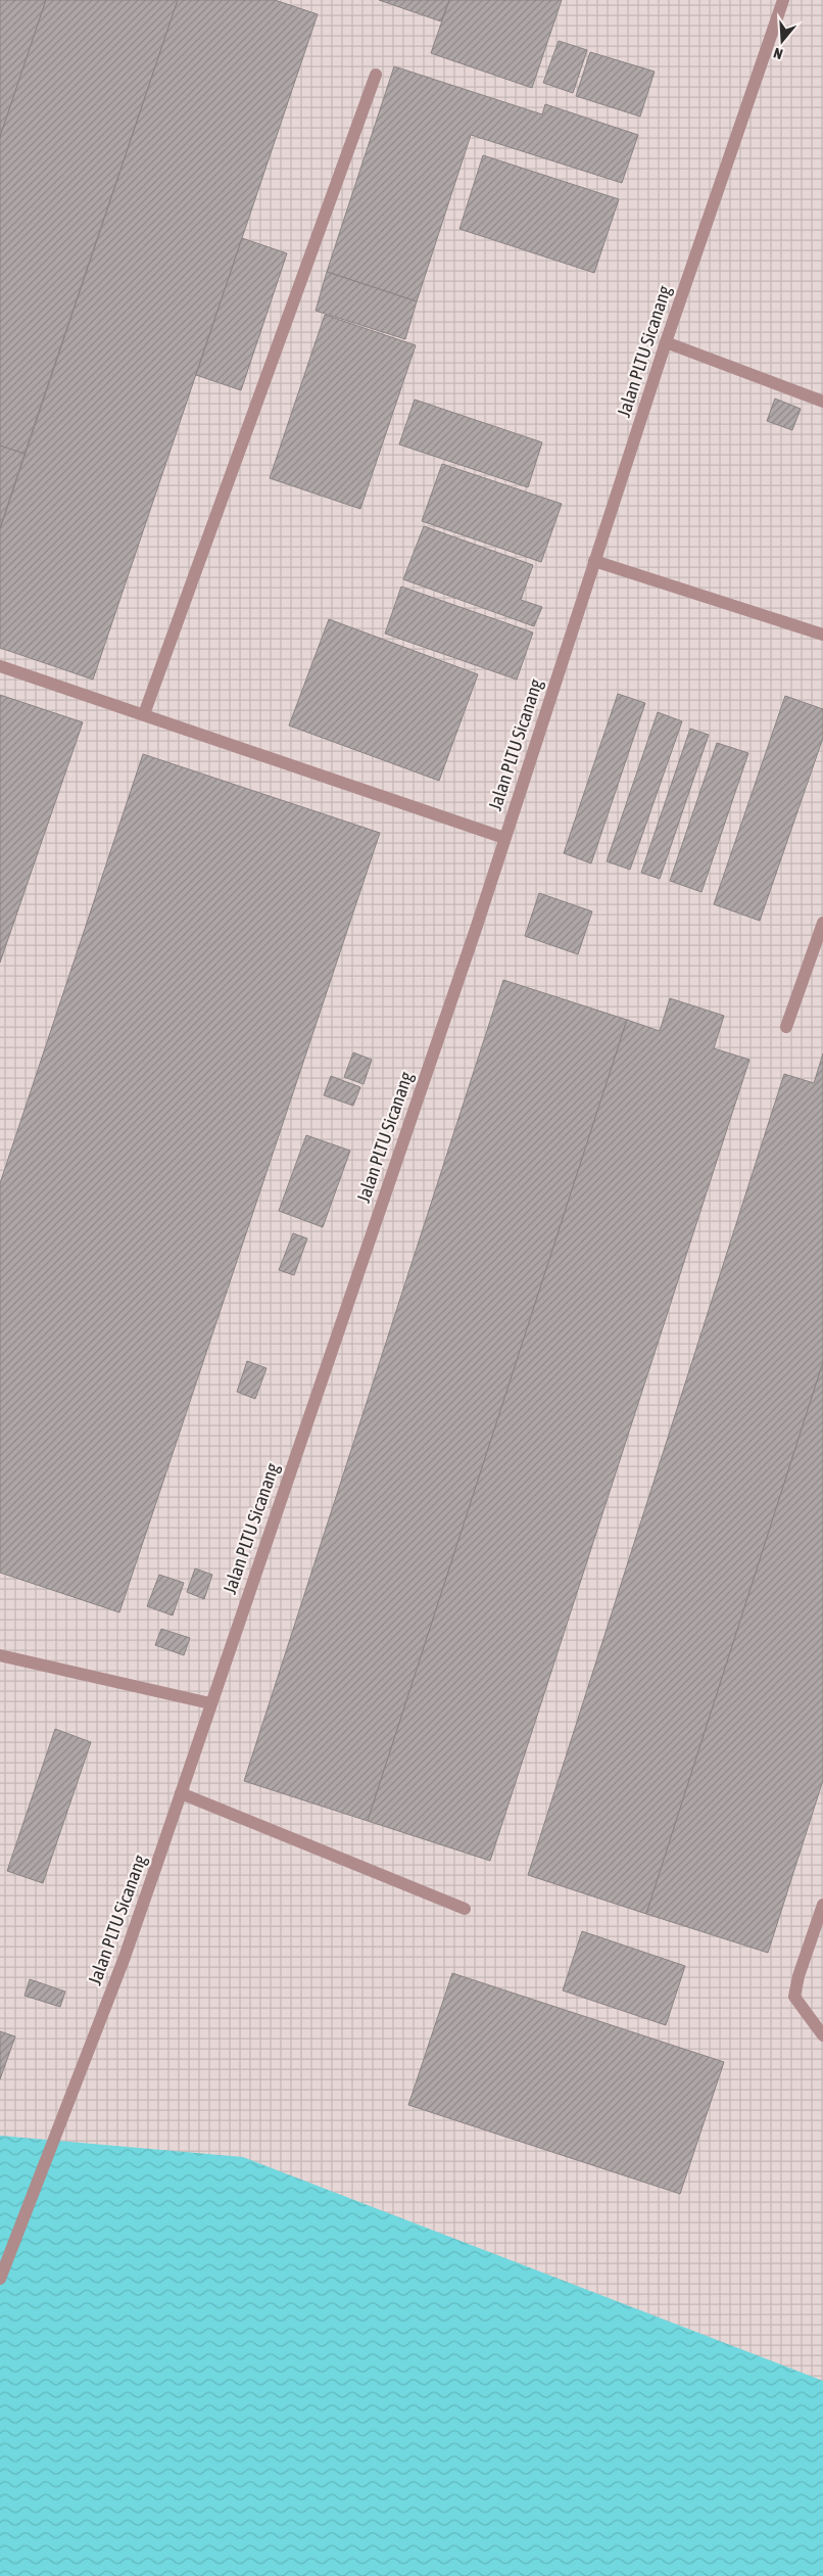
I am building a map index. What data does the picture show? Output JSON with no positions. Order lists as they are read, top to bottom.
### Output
{
  "streets": {
    "lane": ["Jalan PLTU Sicanang"]
  },
  "north": "bottom"
}
